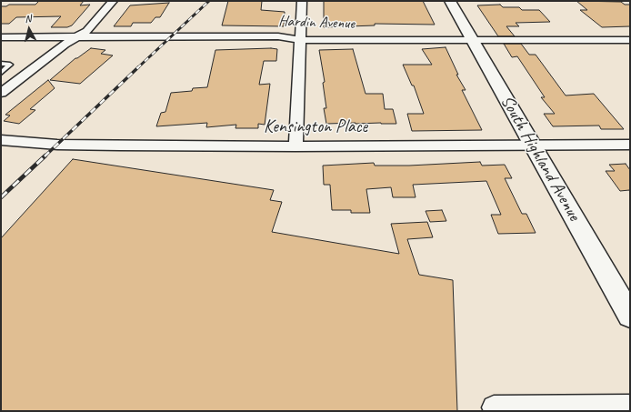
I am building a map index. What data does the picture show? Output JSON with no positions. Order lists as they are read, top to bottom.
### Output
{
  "streets": {
    "street": ["Hardin Avenue", "Kensington Place", "South Highland Avenue"]
  },
  "crossings": [
    ["Hardin Avenue", "South Highland Avenue"],
    ["Kensington Place", "South Highland Avenue"]
  ],
  "north": "top"
}
